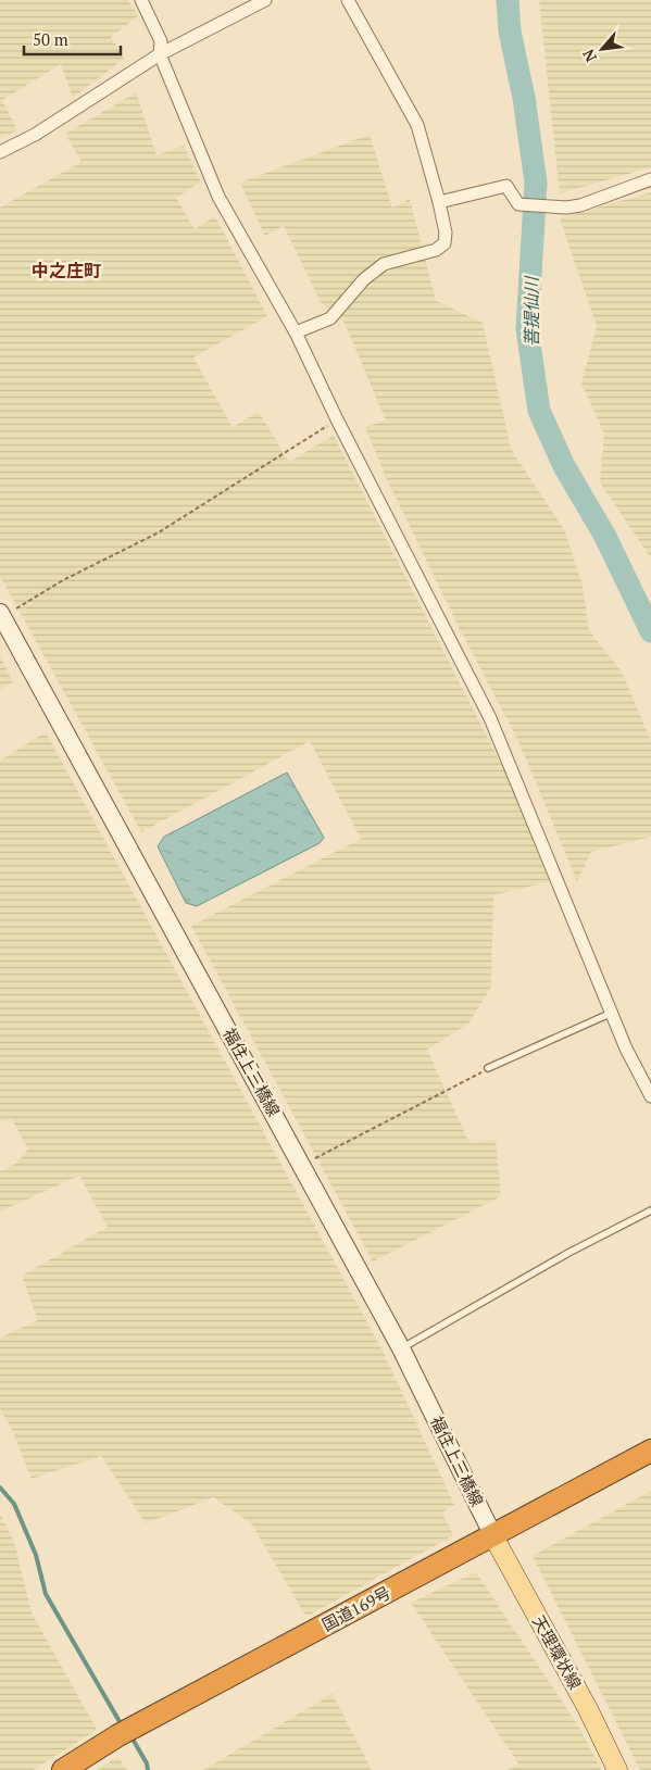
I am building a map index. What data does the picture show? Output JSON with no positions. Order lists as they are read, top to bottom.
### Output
{
  "streets": {
    "highway": ["国道169号"],
    "main road": ["福住上三橋線", "天理環状線"]
  },
  "crossings": [
    ["福住上三橋線", "国道169号"],
    ["福住上三橋線", "天理環状線"],
    ["国道169号", "天理環状線"]
  ],
  "districts": ["中之庄町"],
  "water": ["菩提仙川"],
  "scale_bar": "50 m",
  "north": "bottom left"
}
